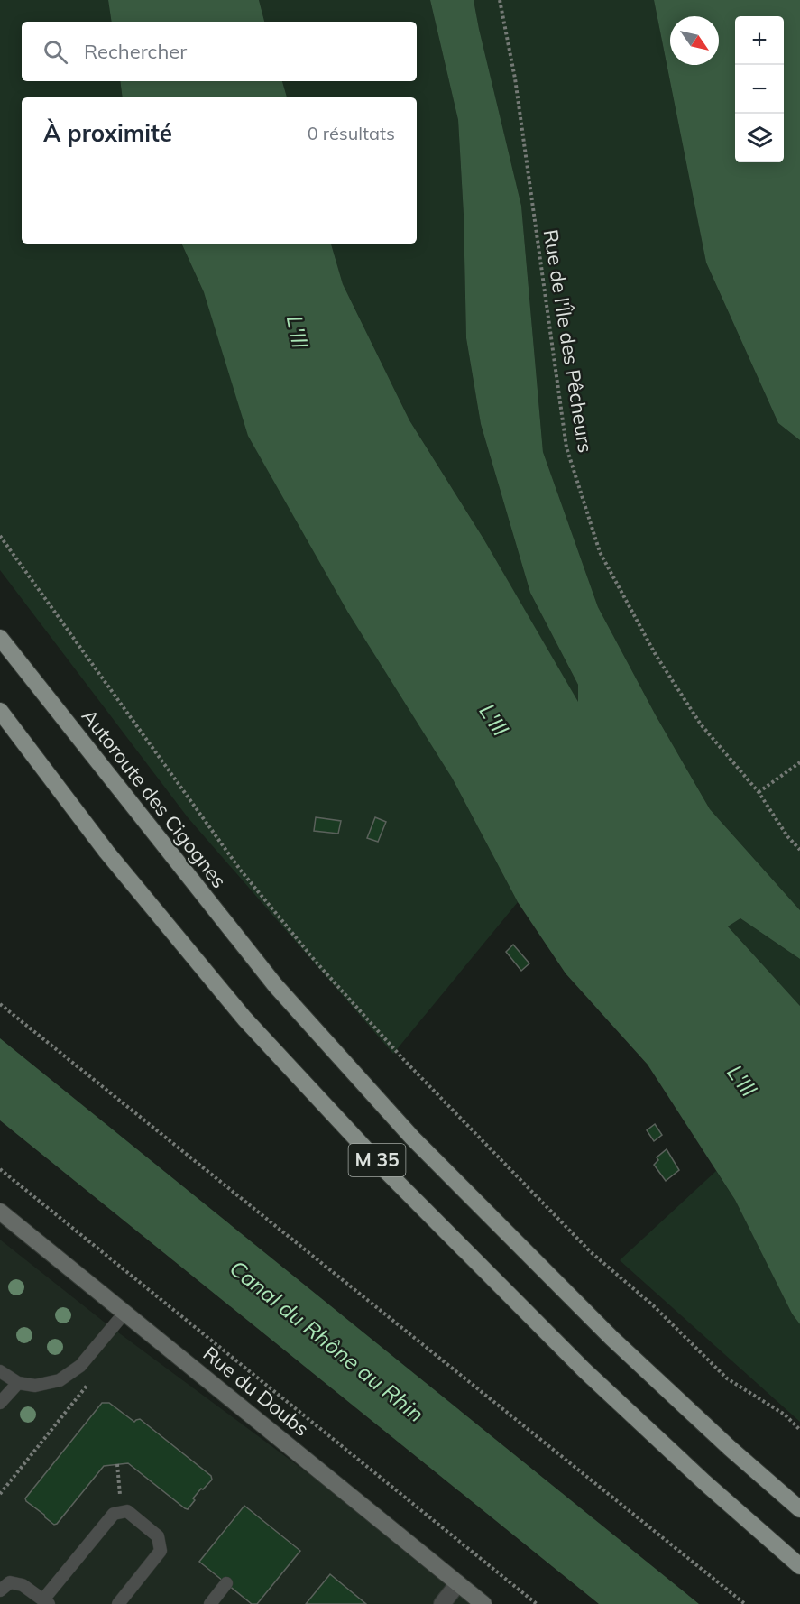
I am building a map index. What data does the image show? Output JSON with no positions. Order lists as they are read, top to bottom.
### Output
{
  "streets": {
    "highway": ["Autoroute des Cigognes", "M 35"],
    "main road": ["Rue du Doubs"],
    "path": ["Rue de l'Île des Pêcheurs"]
  },
  "water": ["L'Ill", "Canal du Rhône au Rhin"],
  "north": "bottom right",
  "page": {
    "map_buttons": ["+", "−"],
    "search": "Rechercher",
    "heading": ["À proximité", "0 résultats"]
  }
}
